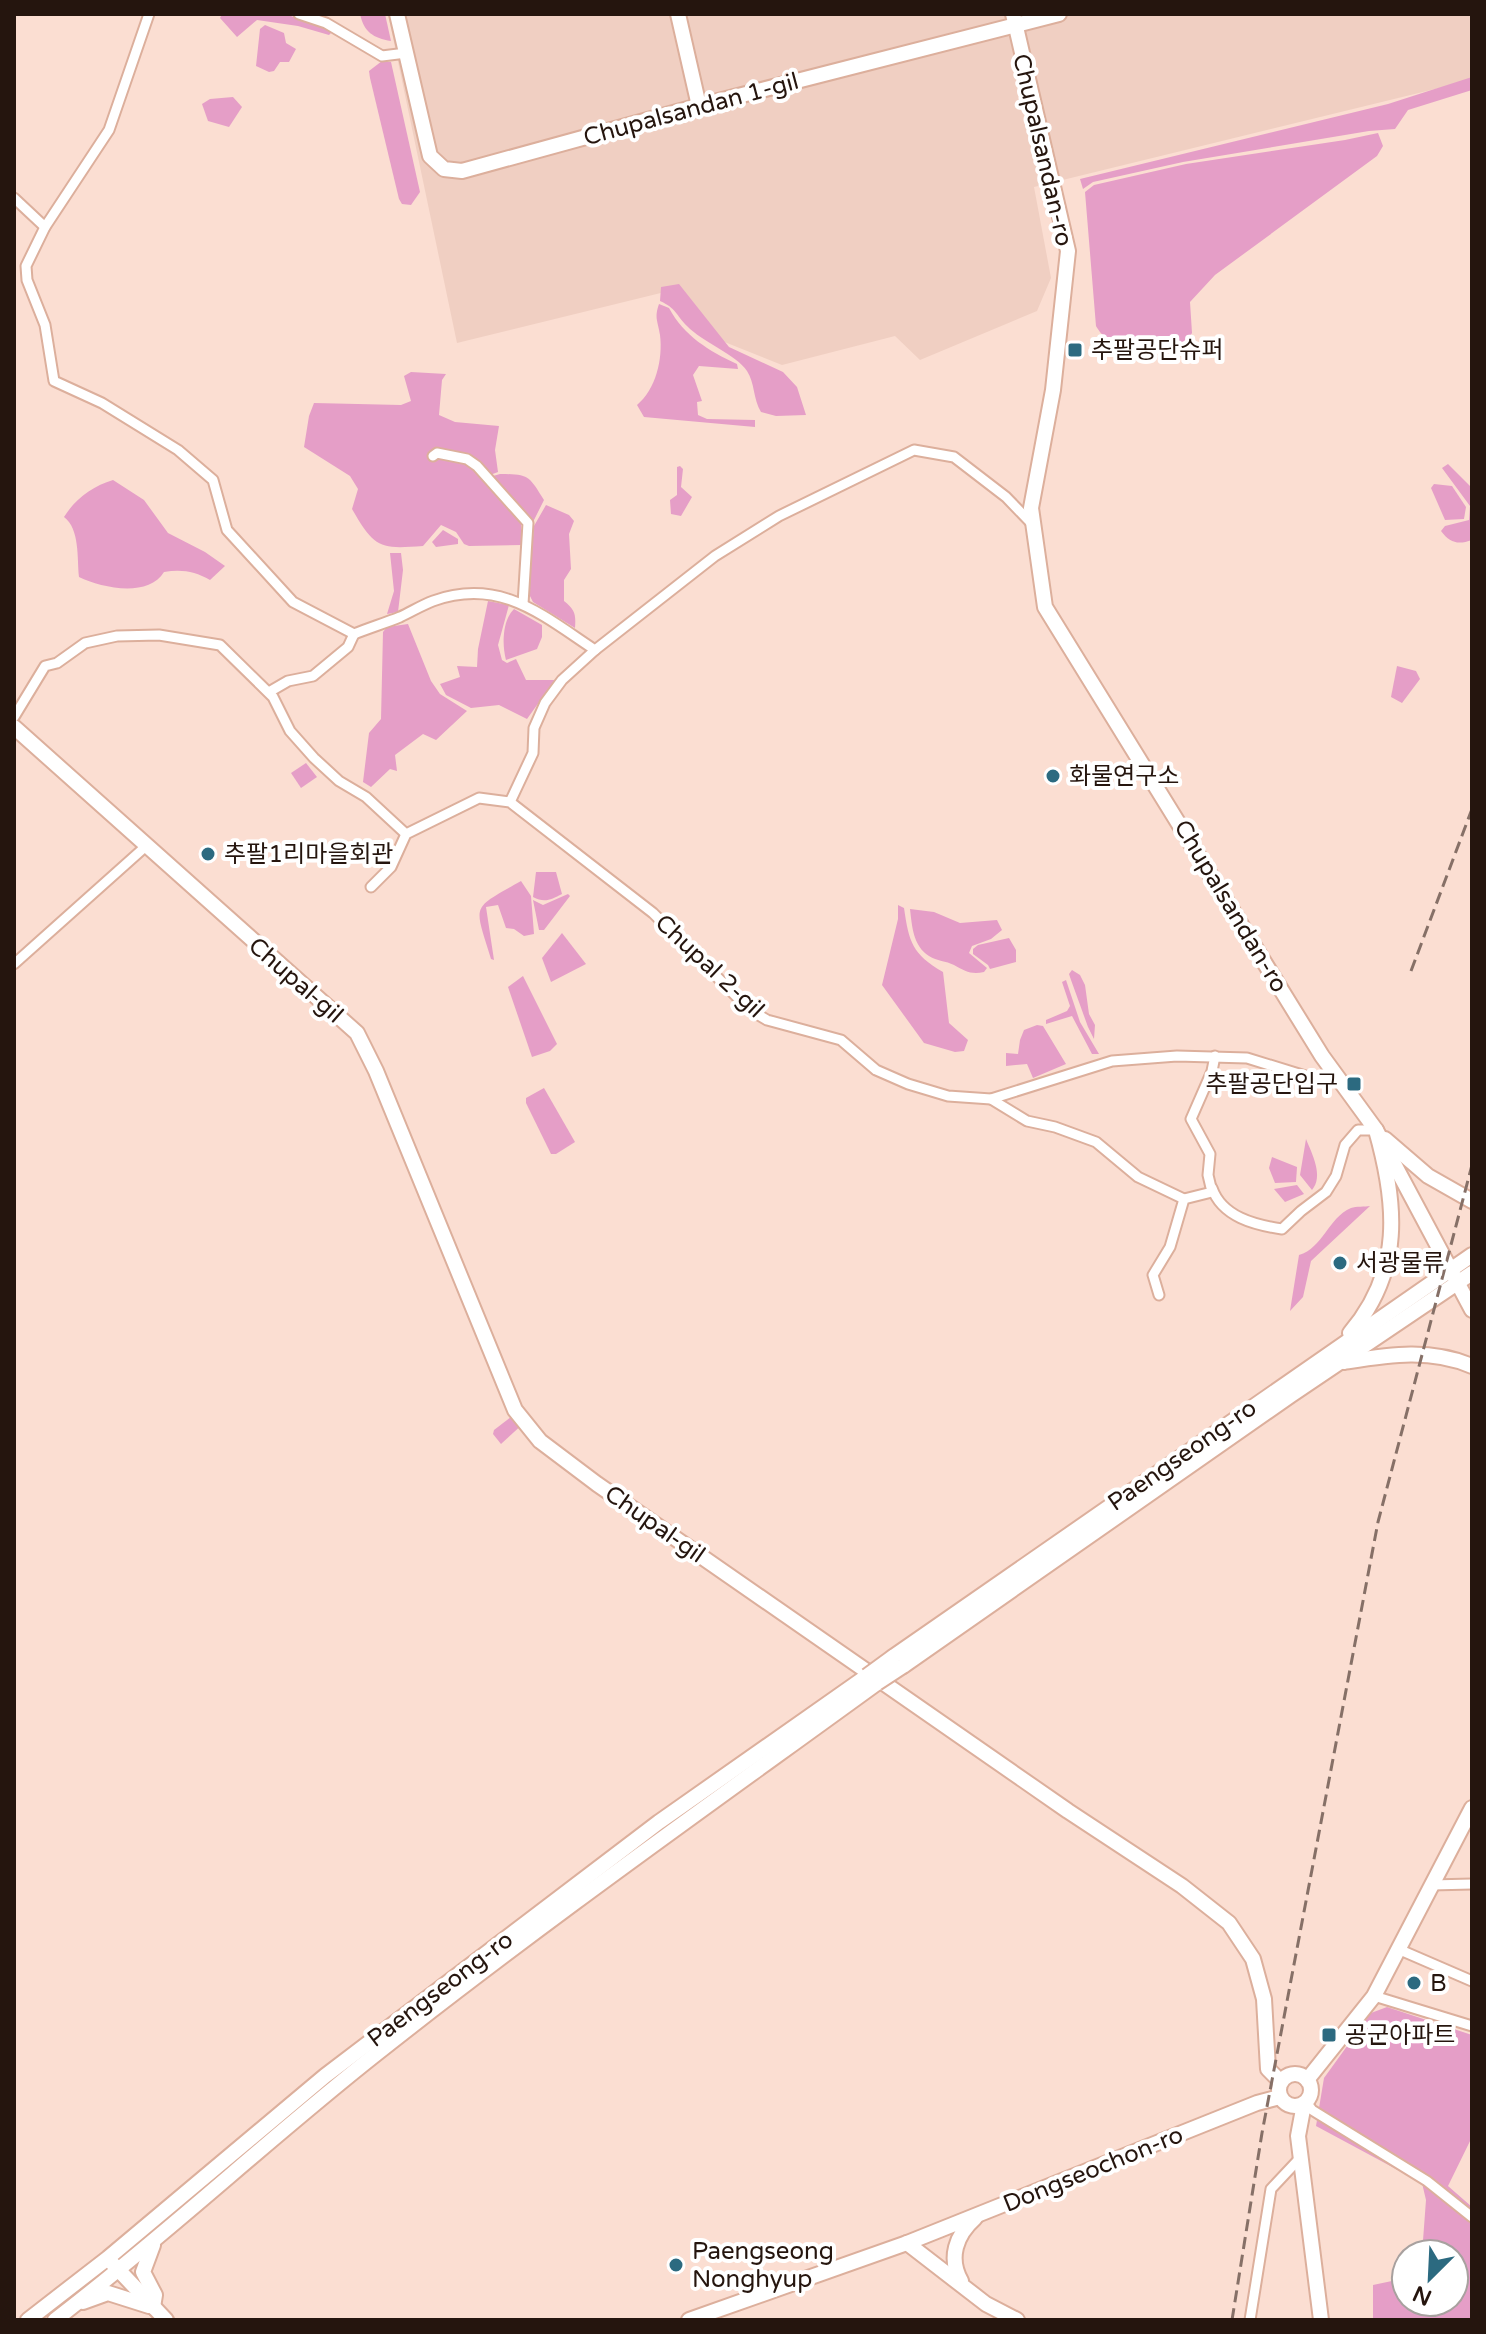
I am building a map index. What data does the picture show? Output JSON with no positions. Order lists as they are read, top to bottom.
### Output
{
  "streets": {
    "main road": [
      "Chupalsandan 1-gil",
      "Chupalsandan-ro",
      "Chupal-gil",
      "Paengseong-ro",
      "Dongseochon-ro"
    ],
    "street": ["Chupal 2-gil"]
  },
  "crossings": [
    ["Chupalsandan 1-gil", "Chupalsandan-ro"],
    ["Chupalsandan-ro", "Chupal 2-gil"],
    ["Chupalsandan-ro", "Paengseong-ro"],
    ["Chupal-gil", "Dongseochon-ro"]
  ],
  "places": {
    "transit": ["추팔공단슈퍼", "추팔공단입구", "공군아파트"],
    "other": [
      "화물연구소",
      "추팔1리마을회관",
      "서광물류",
      "B",
      "Paengseong Nonghyup"
    ]
  },
  "north": "bottom left"
}
